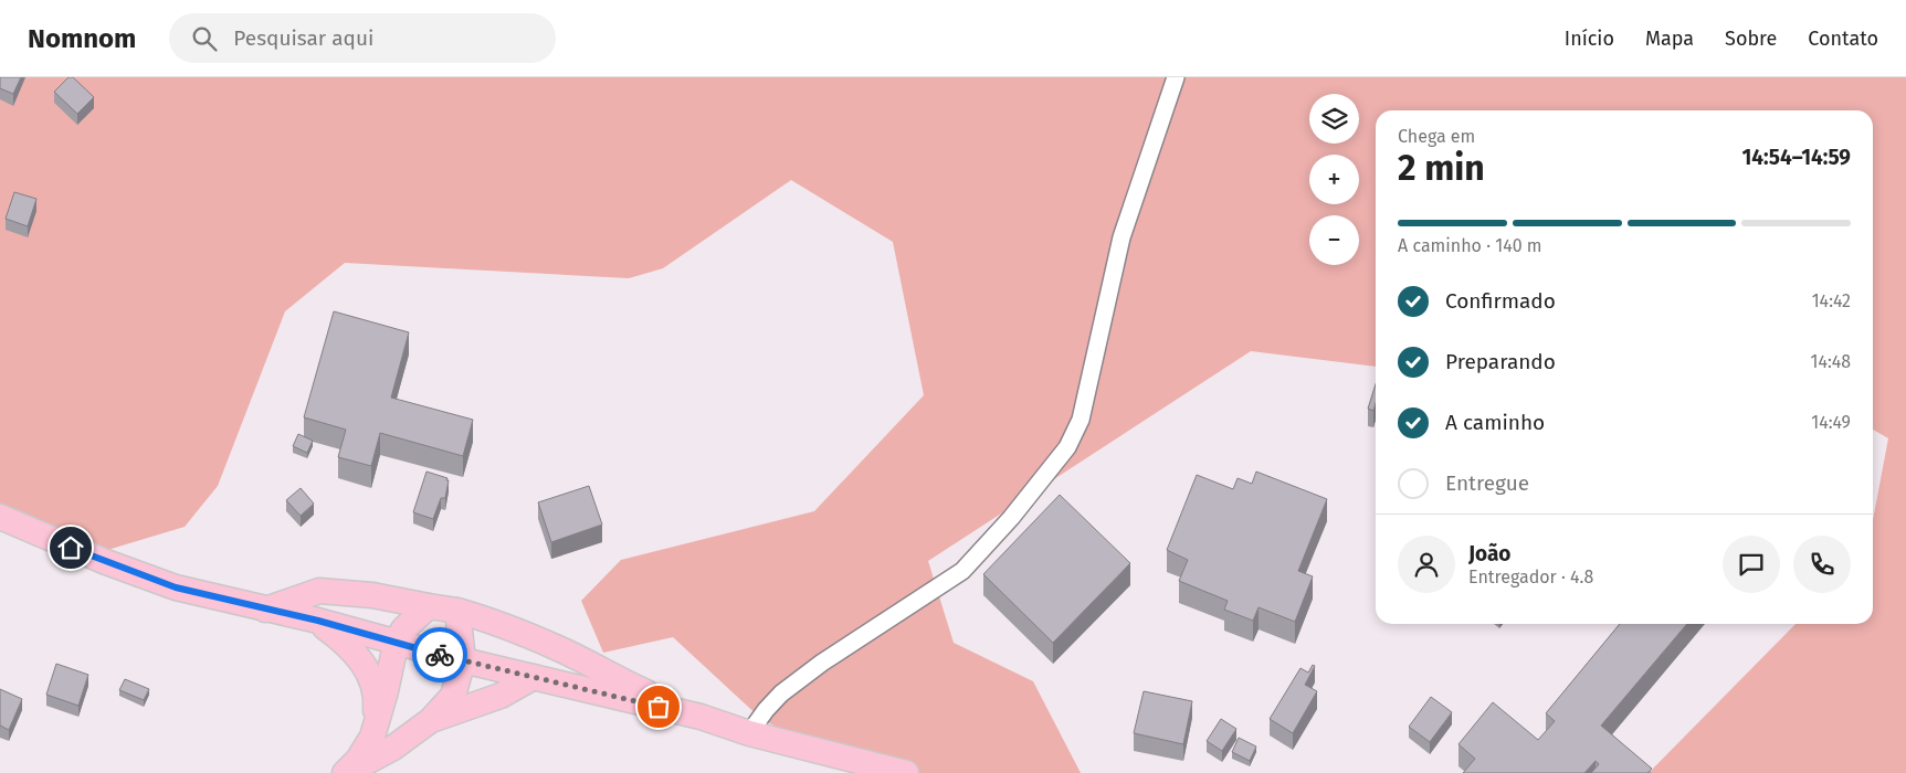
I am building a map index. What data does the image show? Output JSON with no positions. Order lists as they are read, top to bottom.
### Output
{
  "page": {
    "header": "Nomnom",
    "search": "Pesquisar aqui",
    "nav": [
      "Início",
      "Mapa",
      "Sobre",
      "Contato"
    ],
    "map_buttons": ["+", "−"],
    "heading": ["2 min", "Chega em", "14:54–14:59"],
    "panel": ["João", "Entregador · 4.8"],
    "bar": "A caminho · 140 m",
    "list": [
      ["Confirmado", "14:42"],
      ["Preparando", "14:48"],
      ["A caminho", "14:49"],
      "Entregue"
    ]
  }
}
